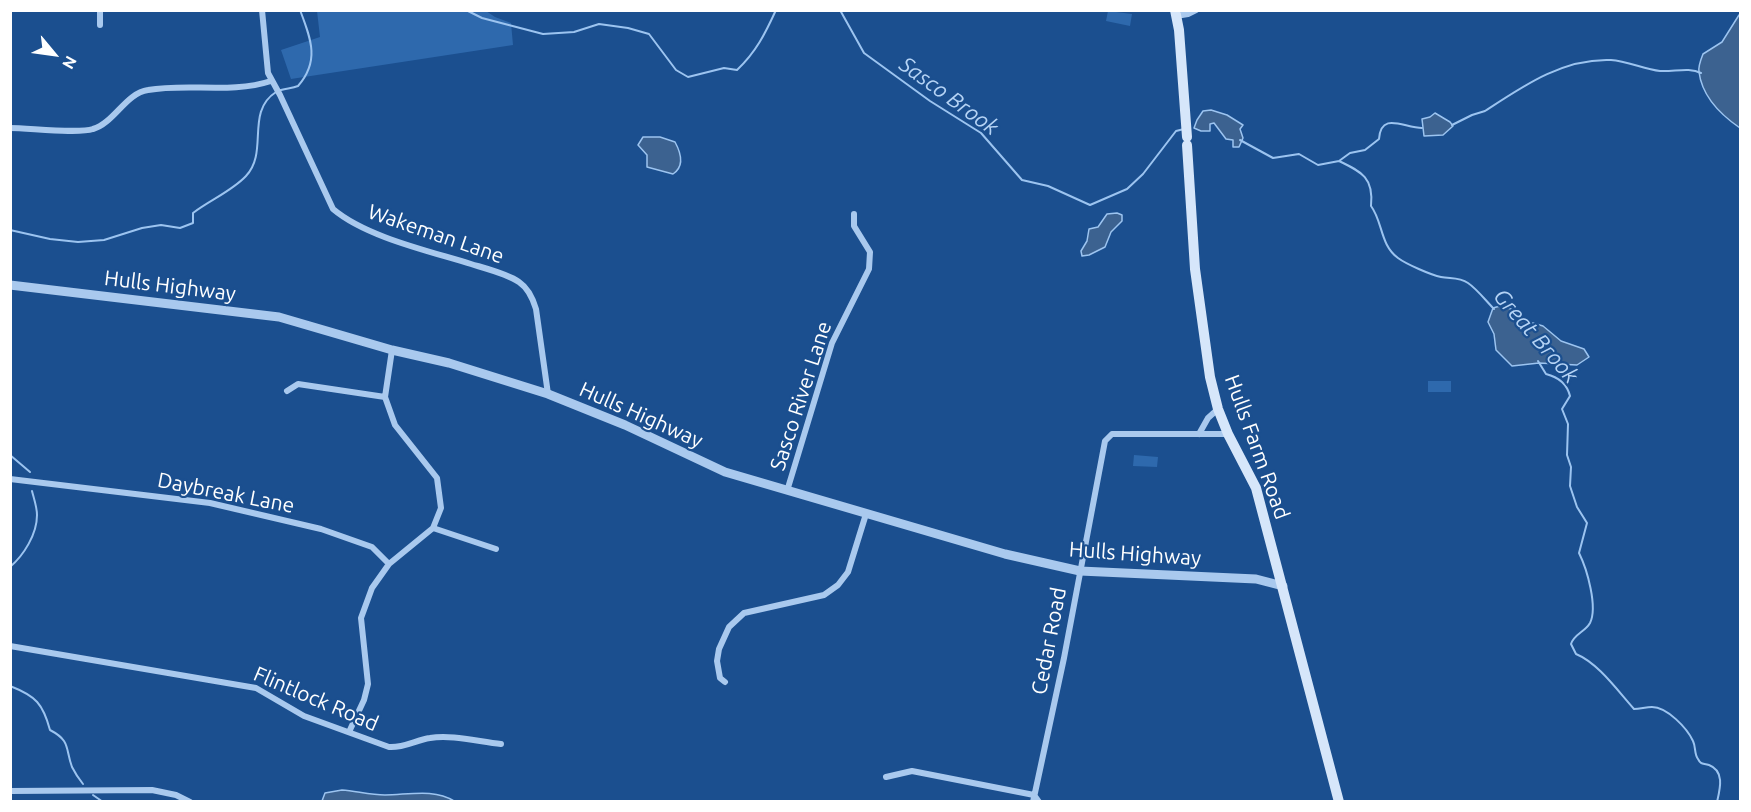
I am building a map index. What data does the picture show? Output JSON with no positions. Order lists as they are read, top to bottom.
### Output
{
  "streets": {
    "main road": ["Hulls Farm Road"],
    "street": [
      "Wakeman Lane",
      "Hulls Highway",
      "Sasco River Lane",
      "Daybreak Lane",
      "Cedar Road",
      "Flintlock Road"
    ]
  },
  "crossings": [
    ["Wakeman Lane", "Hulls Highway"],
    ["Hulls Highway", "Sasco River Lane"],
    ["Hulls Highway", "Hulls Farm Road"],
    ["Hulls Highway", "Cedar Road"],
    ["Hulls Farm Road", "Cedar Road"]
  ],
  "water": ["Sasco Brook", "Great Brook"],
  "north": "bottom right"
}
